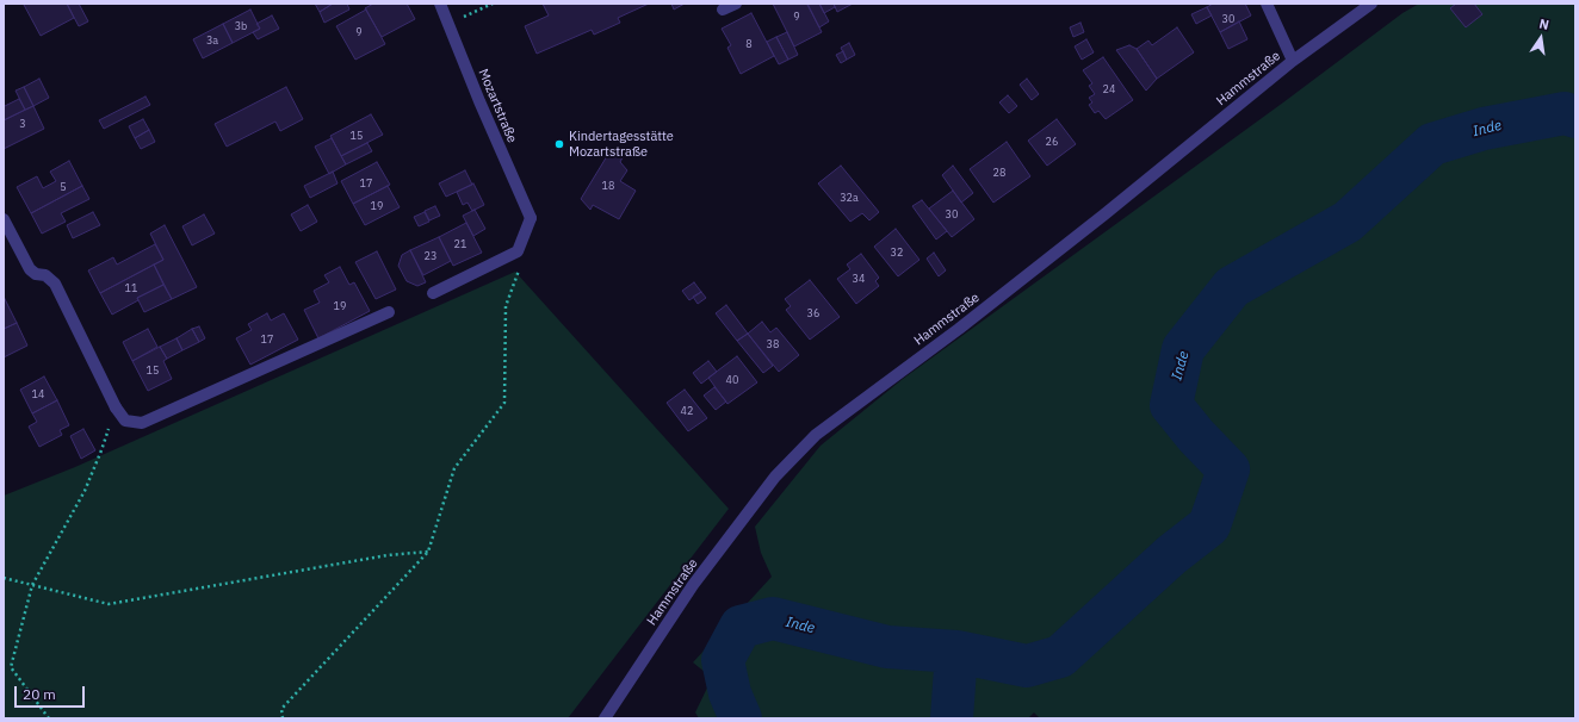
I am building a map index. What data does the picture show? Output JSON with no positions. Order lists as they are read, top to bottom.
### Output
{
  "streets": {
    "street": ["Hammstraße", "Mozartstraße"]
  },
  "water": ["Inde"],
  "places": ["Kindertagesstätte Mozartstraße"],
  "house_numbers": [
    "9",
    "30",
    "3b",
    "9",
    "3a",
    "8",
    "24",
    "3",
    "15",
    "26",
    "28",
    "17",
    "18",
    "5",
    "32a",
    "19",
    "30",
    "21",
    "32",
    "23",
    "34",
    "11",
    "19",
    "36",
    "17",
    "38",
    "15",
    "40",
    "14",
    "42"
  ],
  "scale_bar": "20 m",
  "north": "top"
}
